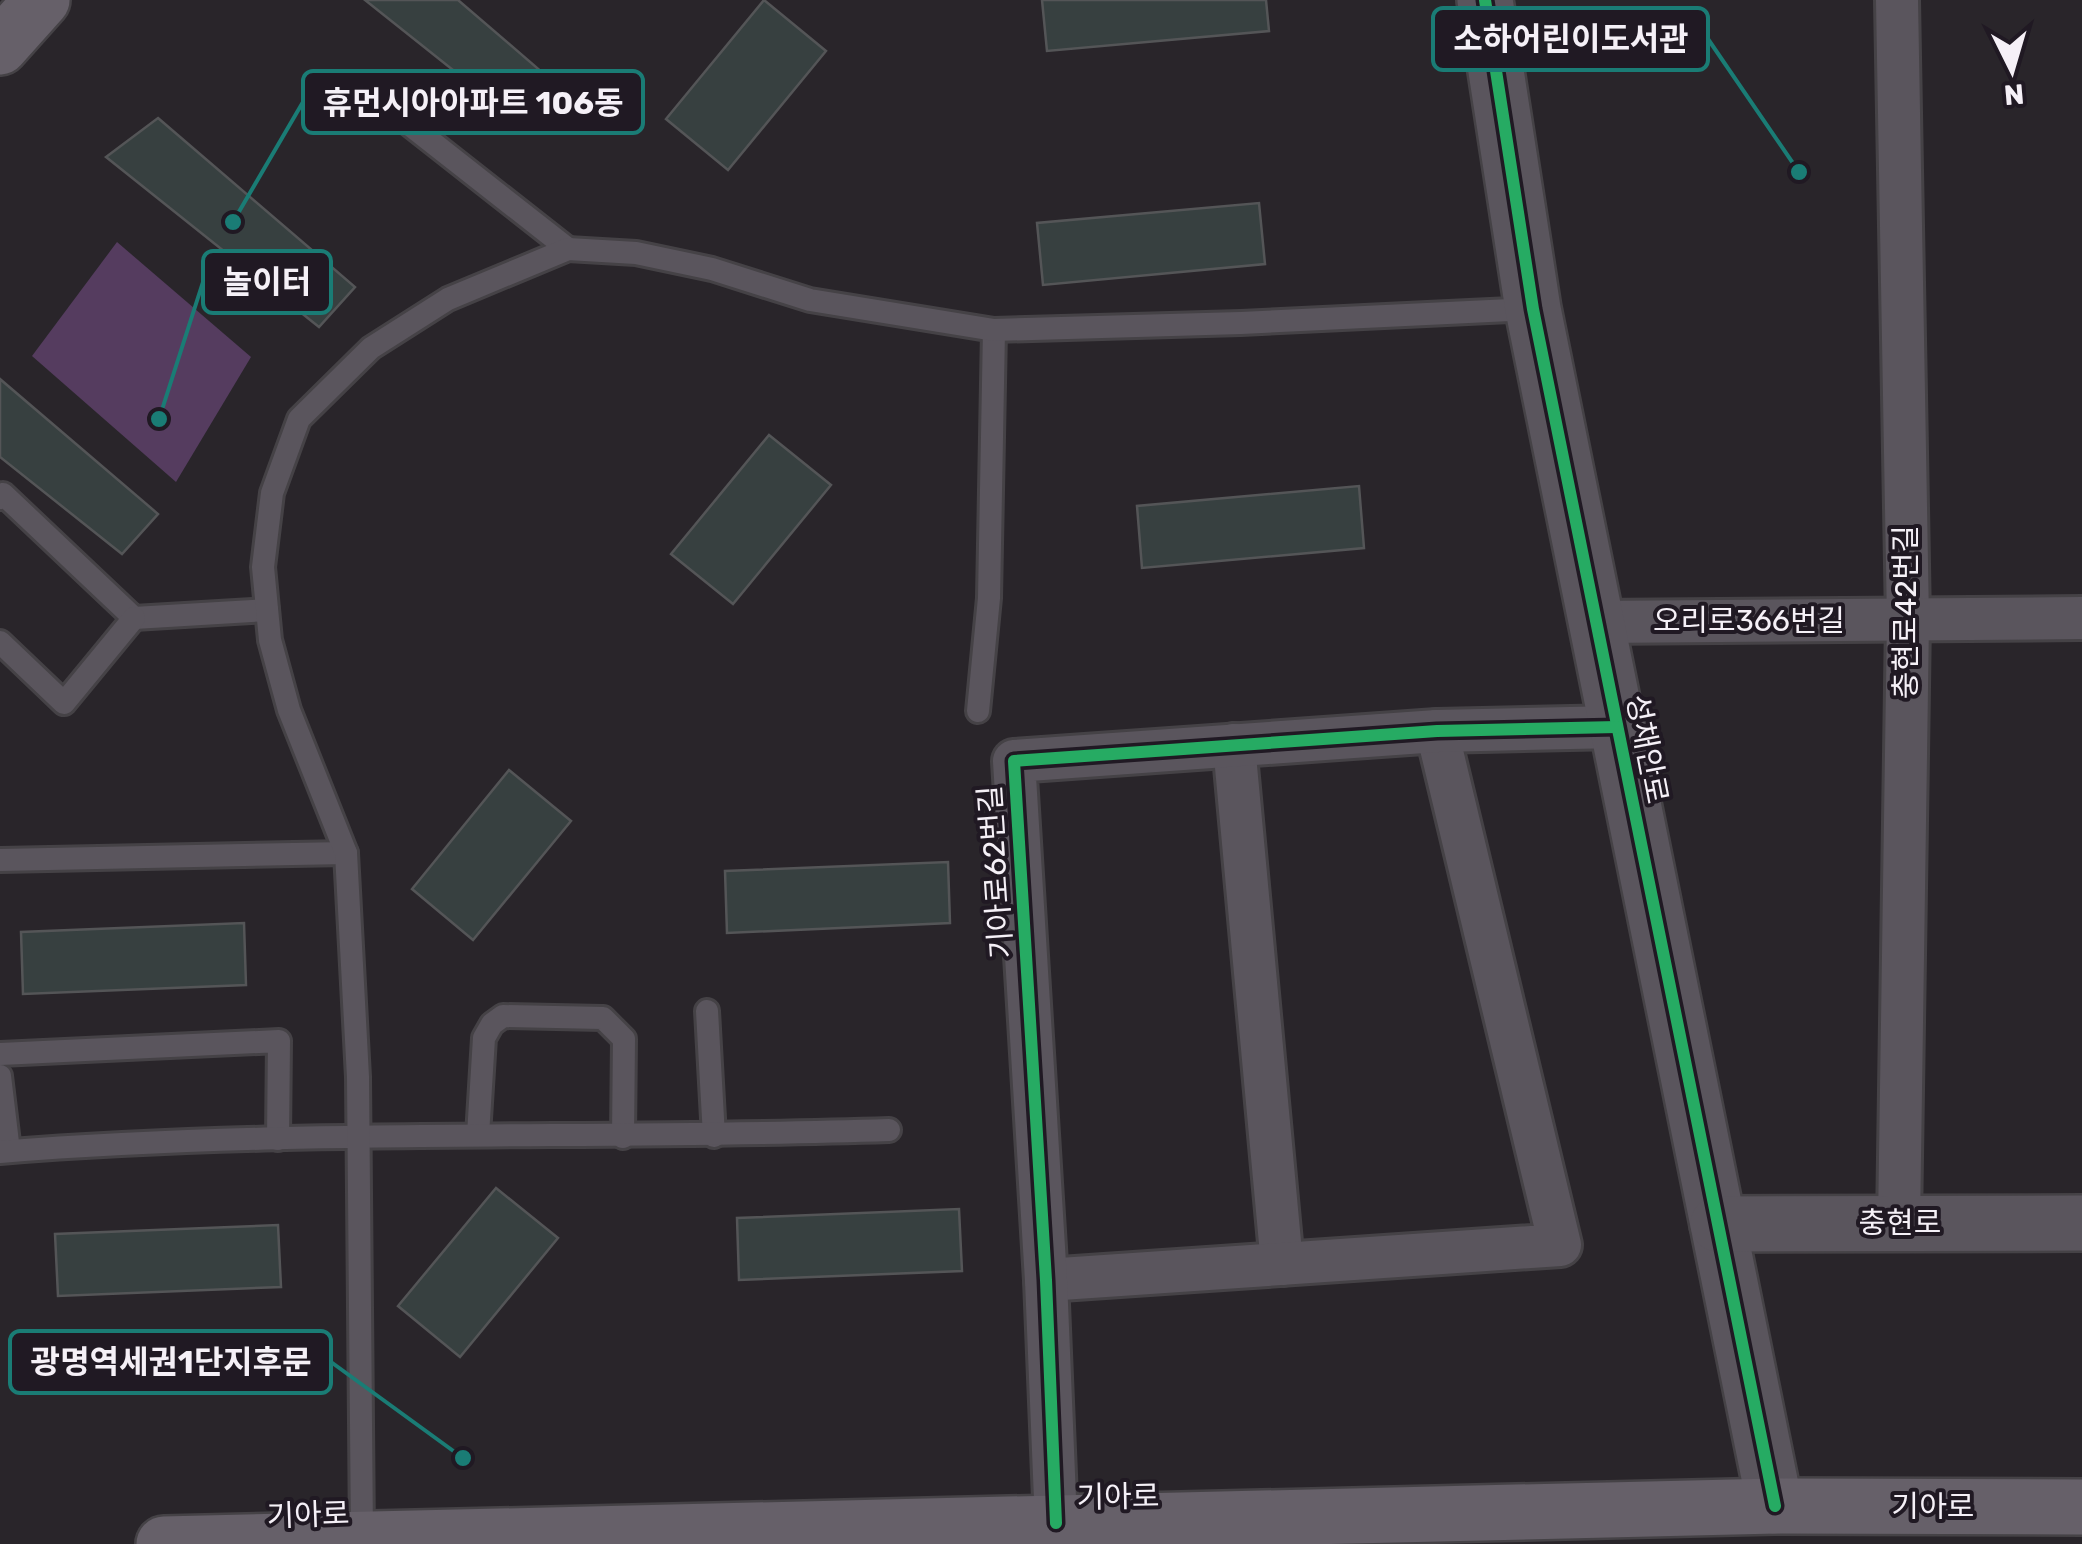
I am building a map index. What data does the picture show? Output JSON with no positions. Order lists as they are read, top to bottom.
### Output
{
  "streets": {
    "main road": ["기아로"],
    "street": [
      "충현로42번길",
      "오리로366번길",
      "성채안로",
      "기아로62번길",
      "충현로"
    ]
  },
  "crossings": [
    ["충현로42번길", "오리로366번길"],
    ["충현로42번길", "충현로"],
    ["오리로366번길", "성채안로"],
    ["성채안로", "기아로62번길"],
    ["성채안로", "충현로"],
    ["성채안로", "기아로"],
    ["기아로62번길", "기아로"]
  ],
  "places": [
    "소하어린이도서관",
    "휴먼시아아파트 106동",
    "놀이터",
    "광명역세권1단지후문"
  ],
  "north": "bottom"
}
